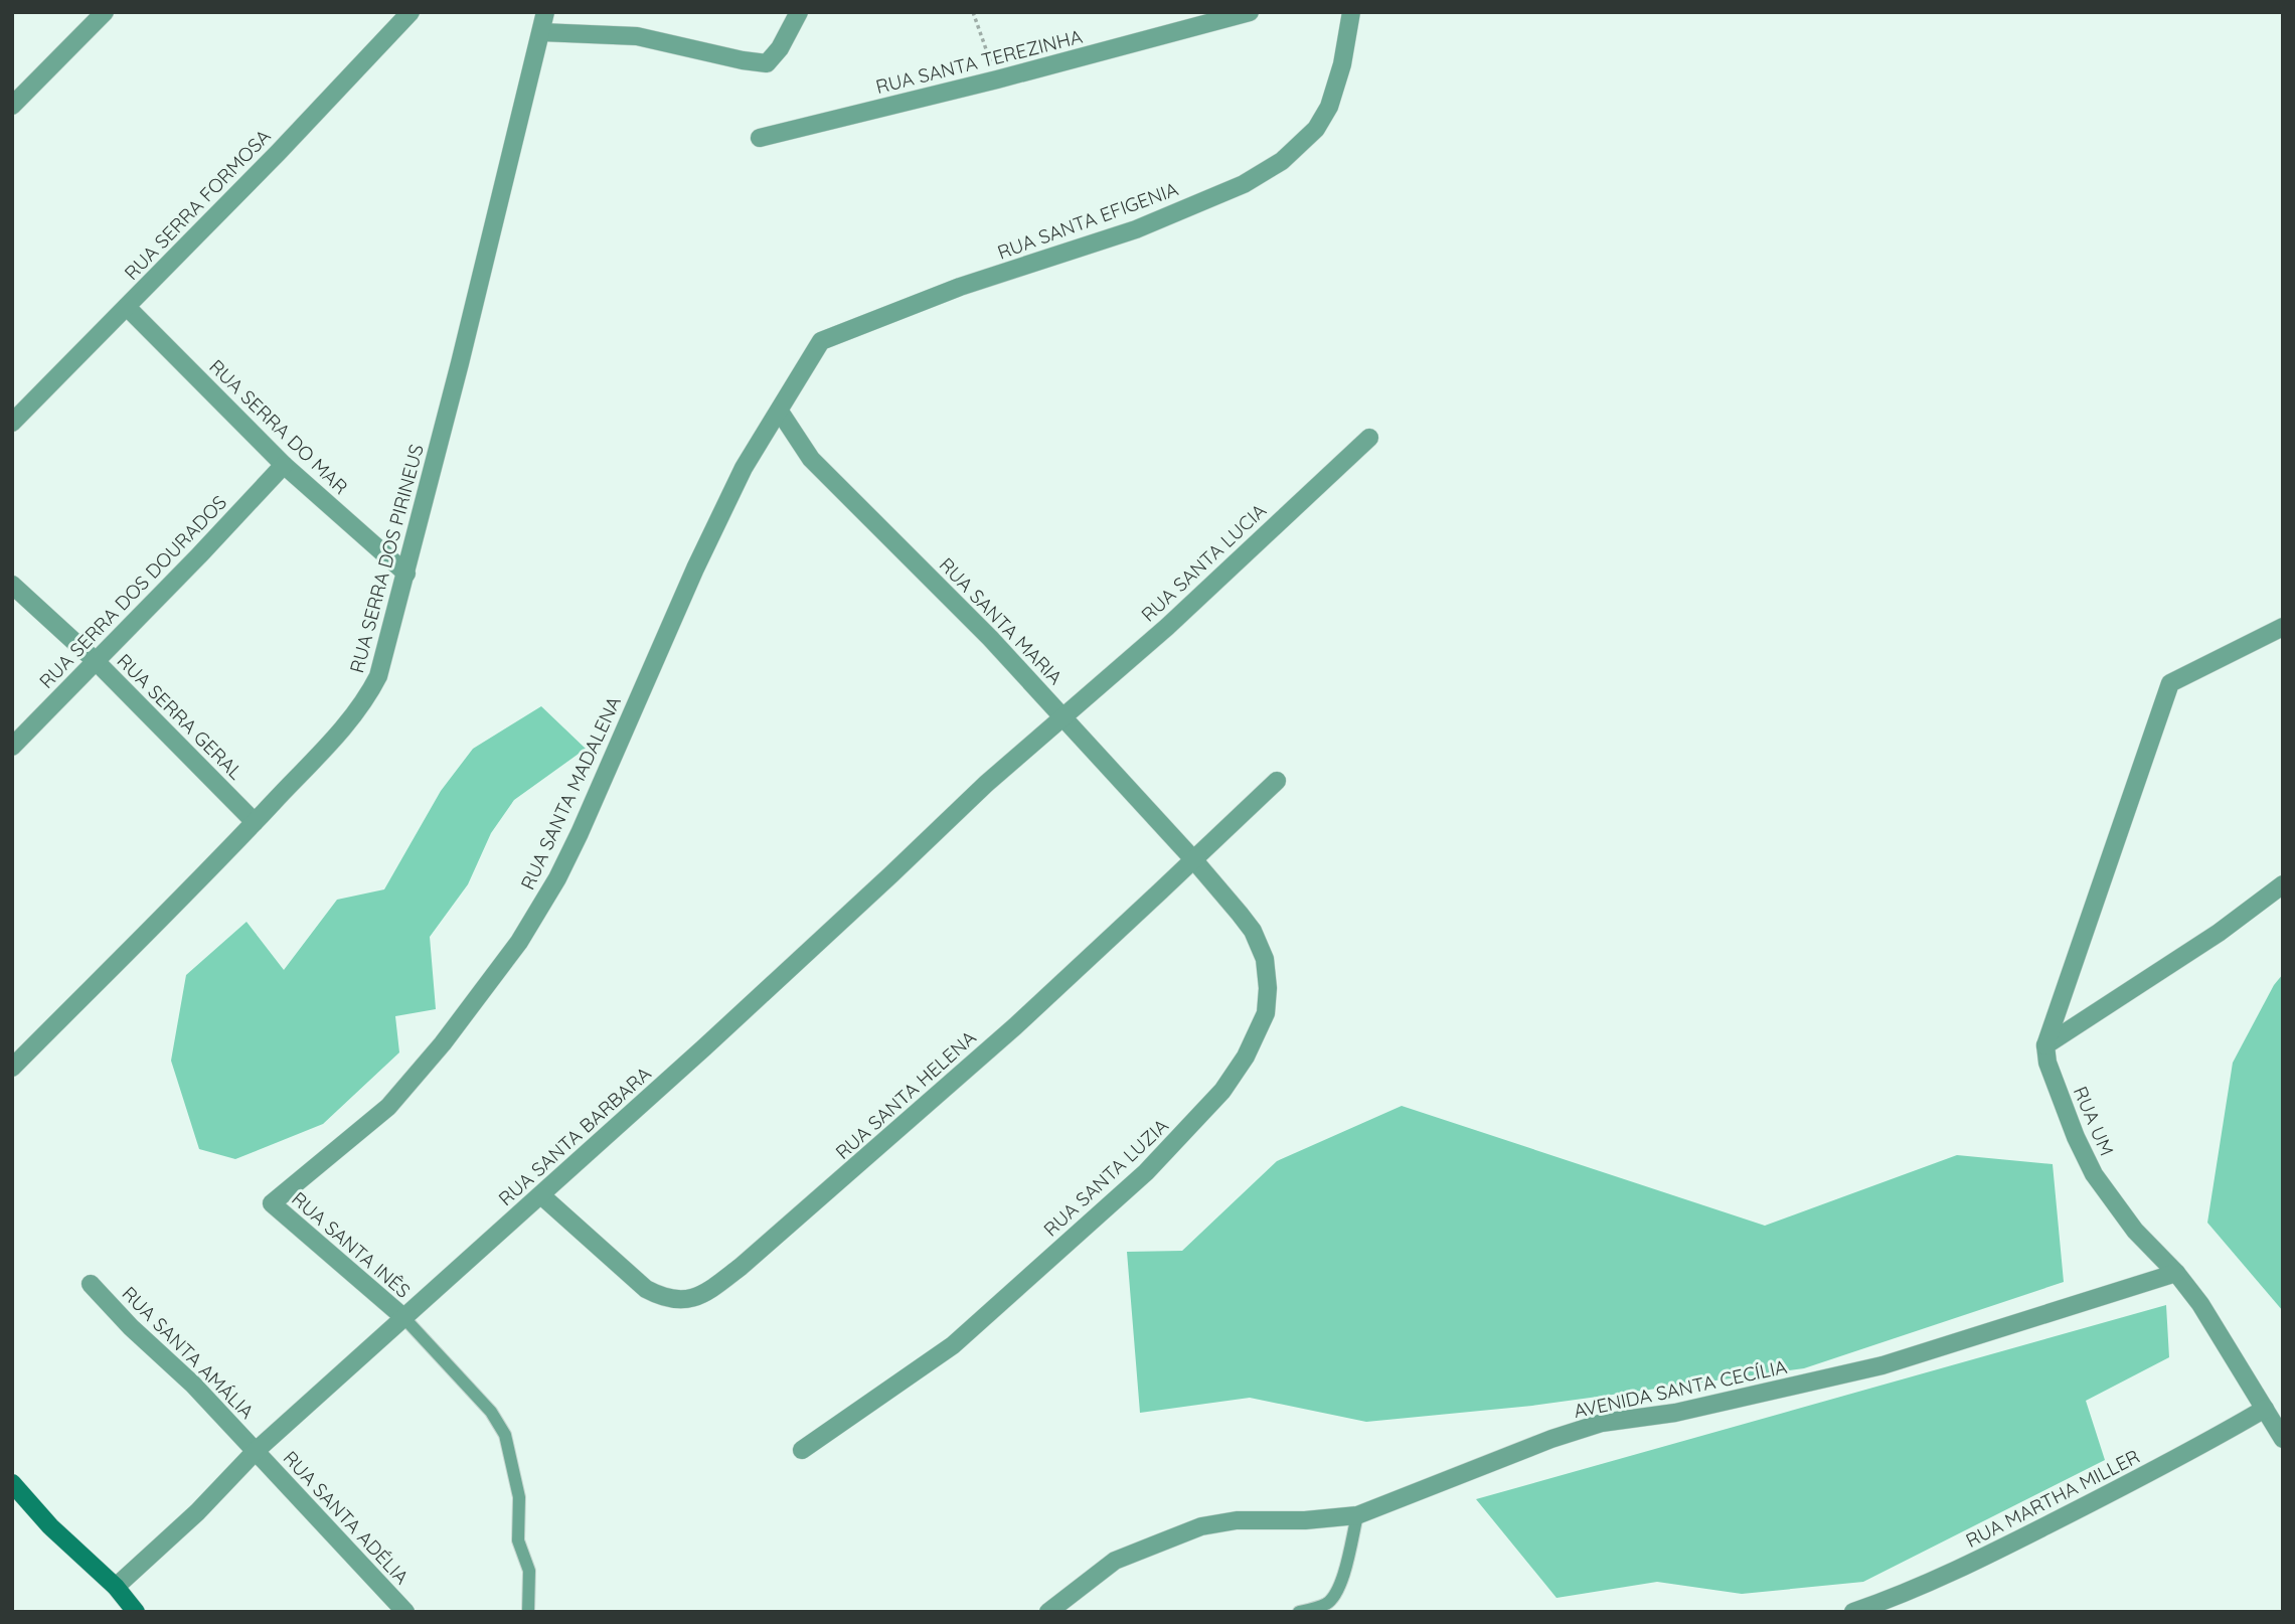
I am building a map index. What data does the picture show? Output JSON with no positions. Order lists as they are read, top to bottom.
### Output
{
  "streets": {
    "street": [
      "RUA SANTA TEREZINHA",
      "RUA SERRA FORMOSA",
      "RUA SANTA EFIGENIA",
      "RUA SERRA DO MAR",
      "RUA SERRA DOS PIRINEUS",
      "RUA SANTA LUCIA",
      "RUA SERRA DOS DOURADOS",
      "RUA SANTA MARIA",
      "RUA SERRA GERAL",
      "RUA SANTA MADALENA",
      "RUA SANTA HELENA",
      "RUA UM",
      "RUA SANTA BARBARA",
      "RUA SANTA LUZIA",
      "RUA SANTA INÊS",
      "RUA SANTA AMÁLIA",
      "AVENIDA SANTA CECÍLIA",
      "RUA MARTHA MILLER",
      "RUA SANTA ADÉLIA"
    ]
  },
  "crossings": [
    ["RUA SERRA FORMOSA", "RUA SERRA DO MAR"],
    ["RUA SANTA EFIGENIA", "RUA SANTA MARIA"],
    ["RUA SANTA EFIGENIA", "RUA SANTA MADALENA"],
    ["RUA SERRA DO MAR", "RUA SERRA DOS PIRINEUS"],
    ["RUA SERRA DO MAR", "RUA SERRA DOS DOURADOS"],
    ["RUA SERRA DOS PIRINEUS", "RUA SERRA GERAL"],
    ["RUA SANTA LUCIA", "RUA SANTA MARIA"],
    ["RUA SANTA LUCIA", "RUA SANTA BARBARA"],
    ["RUA SERRA DOS DOURADOS", "RUA SERRA GERAL"],
    ["RUA SANTA MARIA", "RUA SANTA MADALENA"],
    ["RUA SANTA MARIA", "RUA SANTA HELENA"],
    ["RUA SANTA MARIA", "RUA SANTA BARBARA"],
    ["RUA SANTA MARIA", "RUA SANTA LUZIA"],
    ["RUA SANTA MADALENA", "RUA SANTA INÊS"],
    ["RUA SANTA HELENA", "RUA SANTA BARBARA"],
    ["RUA SANTA HELENA", "RUA SANTA LUZIA"],
    ["RUA UM", "AVENIDA SANTA CECÍLIA"],
    ["RUA UM", "RUA MARTHA MILLER"],
    ["RUA SANTA BARBARA", "RUA SANTA INÊS"],
    ["RUA SANTA BARBARA", "RUA SANTA AMÁLIA"],
    ["RUA SANTA BARBARA", "RUA SANTA ADÉLIA"],
    ["RUA SANTA AMÁLIA", "RUA SANTA ADÉLIA"]
  ]
}
